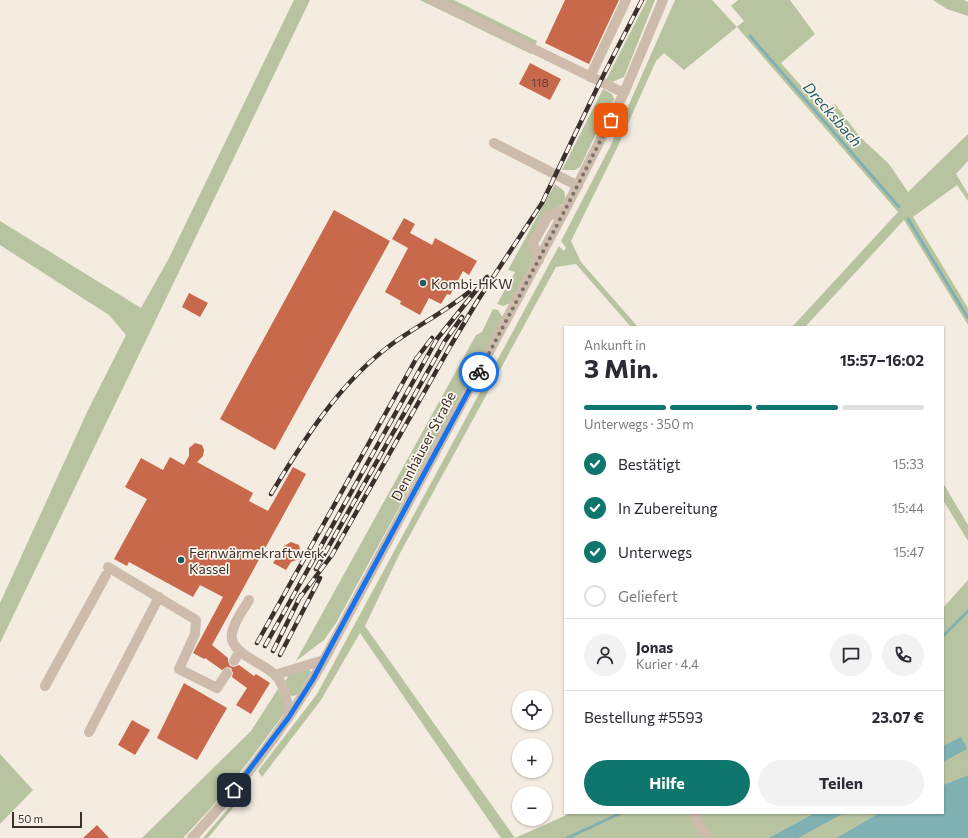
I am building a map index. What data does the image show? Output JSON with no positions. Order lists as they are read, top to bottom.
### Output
{
  "streets": {
    "street": ["Dennhäuser Straße"]
  },
  "water": ["Drecksbach"],
  "places": ["Kombi-HKW", "Fernwärmekraftwerk Kassel"],
  "house_numbers": ["118"],
  "scale_bar": "50 m",
  "page": {
    "heading": ["3 Min.", "Ankunft in", "15:57–16:02"],
    "panel": [
      "Jonas",
      "Kurier · 4.4",
      "Bestellung #5593",
      "23.07 €"
    ],
    "bar": "Unterwegs · 350 m",
    "list": [
      ["Bestätigt", "15:33"],
      ["In Zubereitung", "15:44"],
      ["Unterwegs", "15:47"],
      "Geliefert"
    ],
    "map_buttons": ["+", "−"],
    "buttons": ["Hilfe", "Teilen"],
    "scale": "50 m"
  }
}
